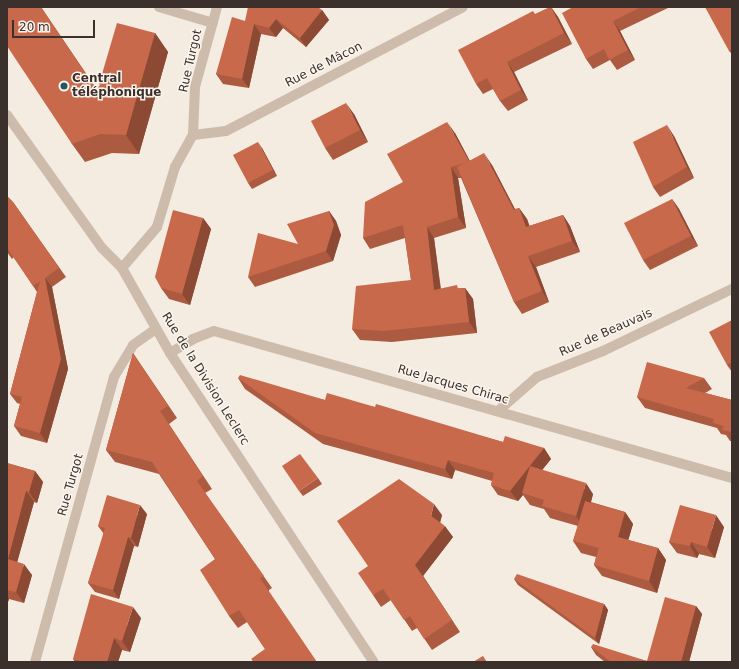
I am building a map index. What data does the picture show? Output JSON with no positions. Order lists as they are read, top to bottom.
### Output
{
  "streets": {
    "street": [
      "Rue Turgot",
      "Rue de Mâcon",
      "Rue de Beauvais",
      "Rue de la Division Leclerc",
      "Rue Jacques Chirac"
    ]
  },
  "crossings": [
    ["Rue Turgot", "Rue de Mâcon"],
    ["Rue Turgot", "Rue de la Division Leclerc"],
    ["Rue de Beauvais", "Rue Jacques Chirac"],
    ["Rue de la Division Leclerc", "Rue Jacques Chirac"]
  ],
  "places": ["Central téléphonique"],
  "scale_bar": "20 m"
}
